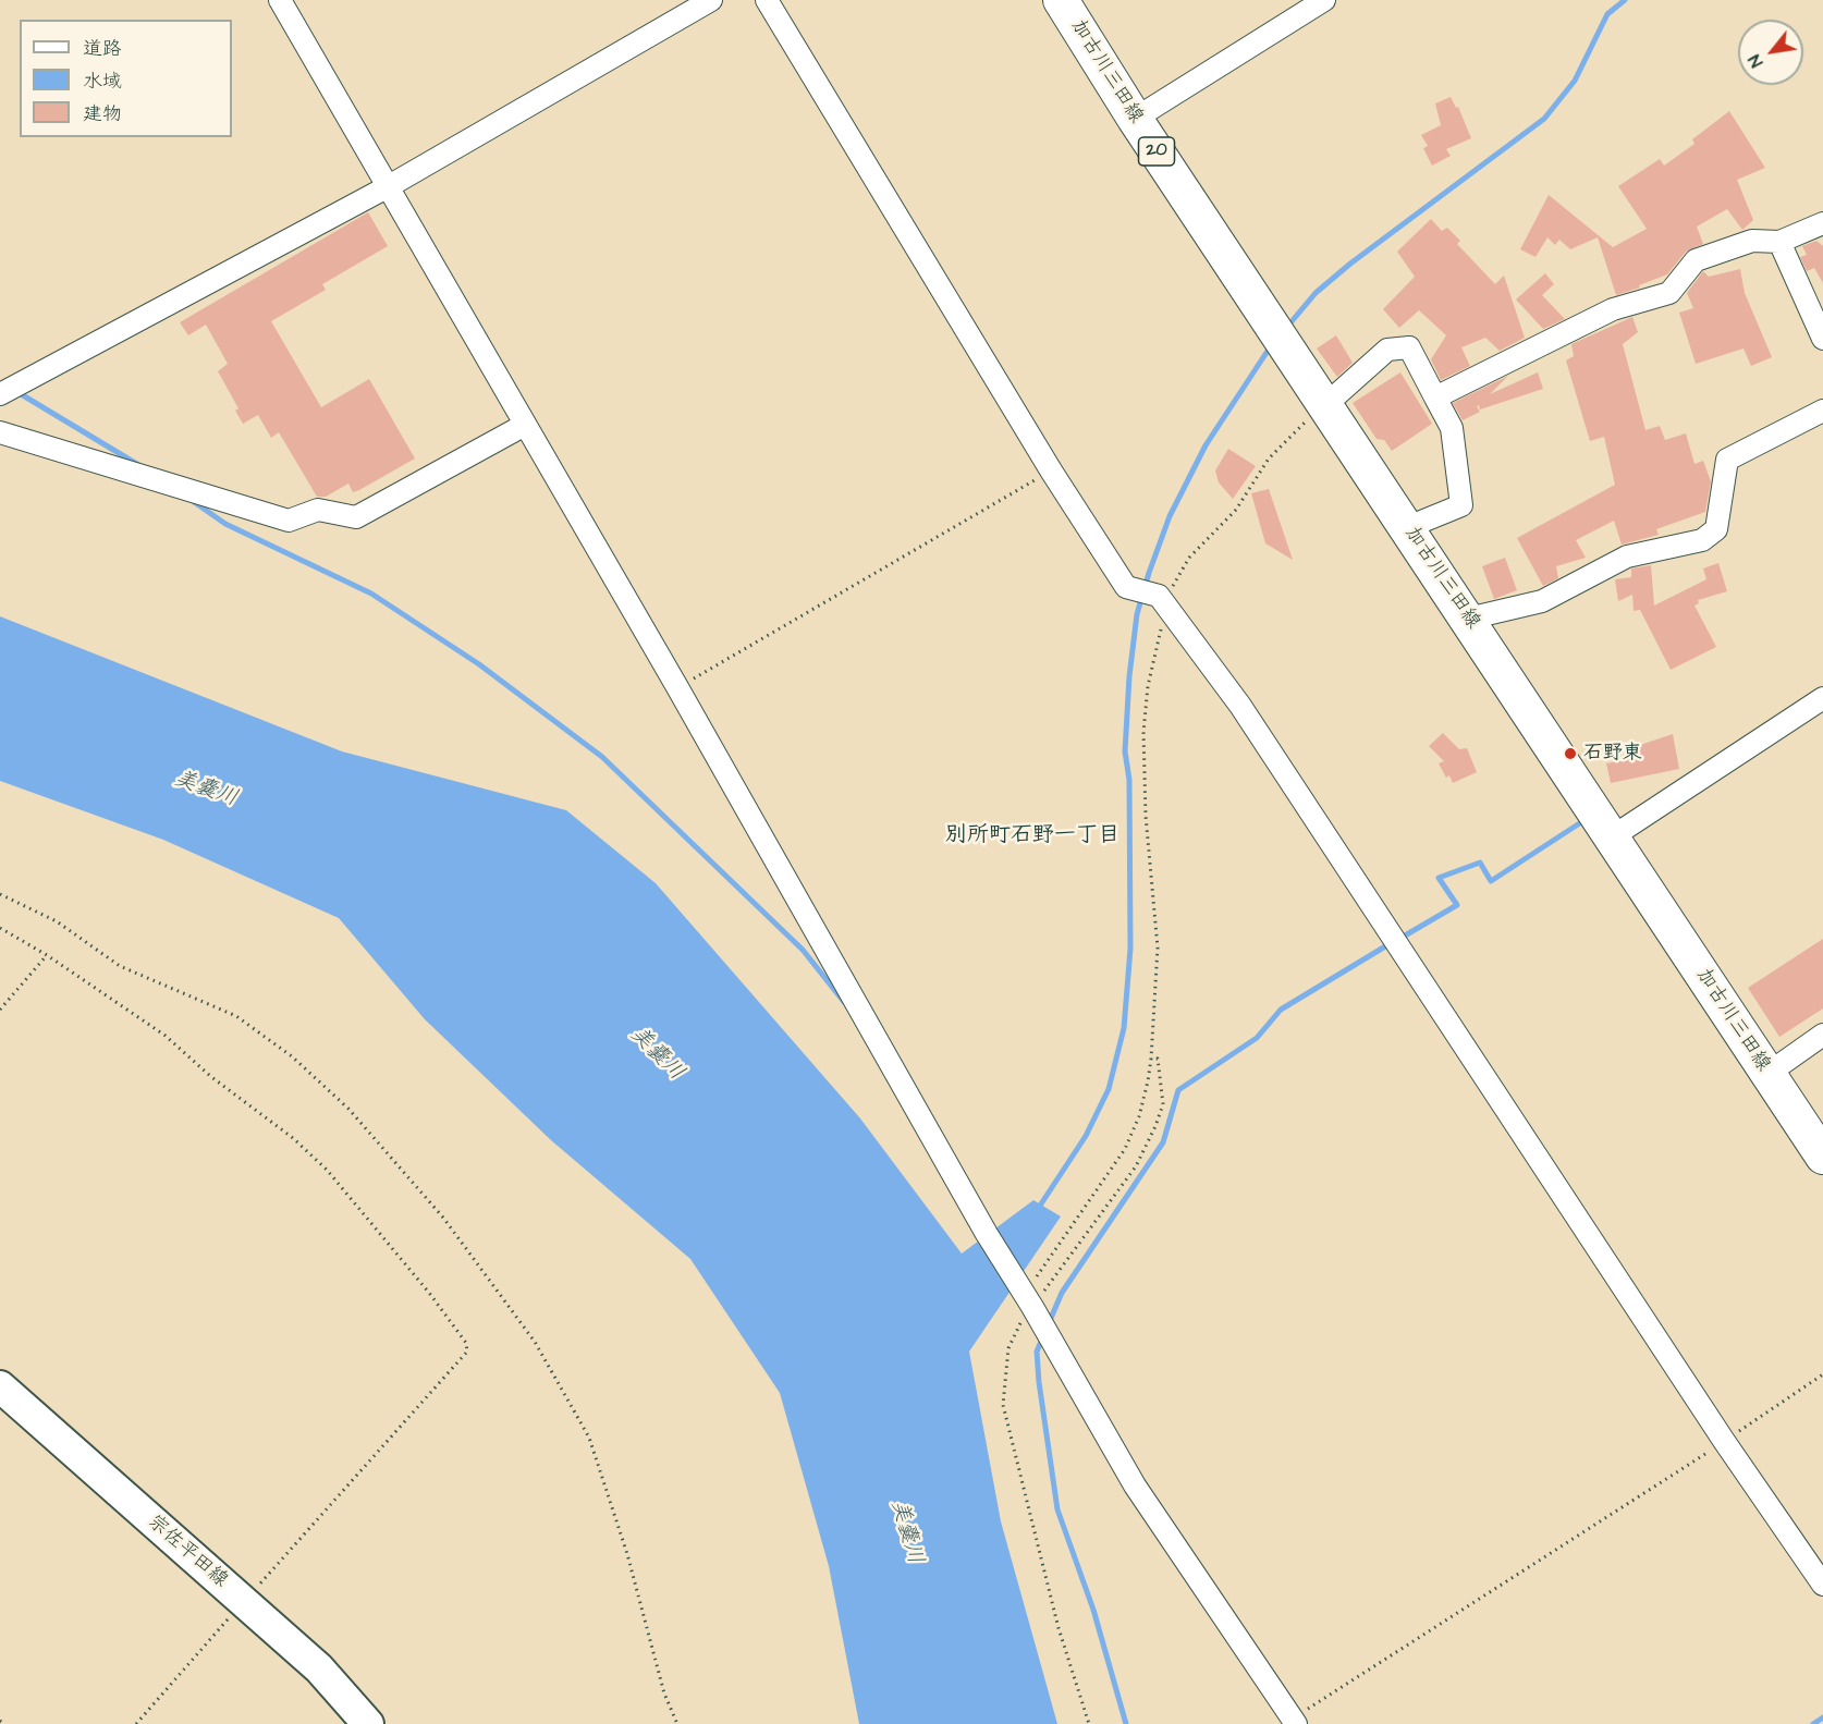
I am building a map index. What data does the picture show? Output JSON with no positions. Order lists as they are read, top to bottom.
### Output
{
  "streets": {
    "main road": ["加古川三田線", "20", "宗佐平田線"]
  },
  "districts": ["別所町石野一丁目"],
  "water": ["美嚢川"],
  "places": ["石野東"],
  "legend": ["道路", "水域", "建物"],
  "north": "bottom left"
}
